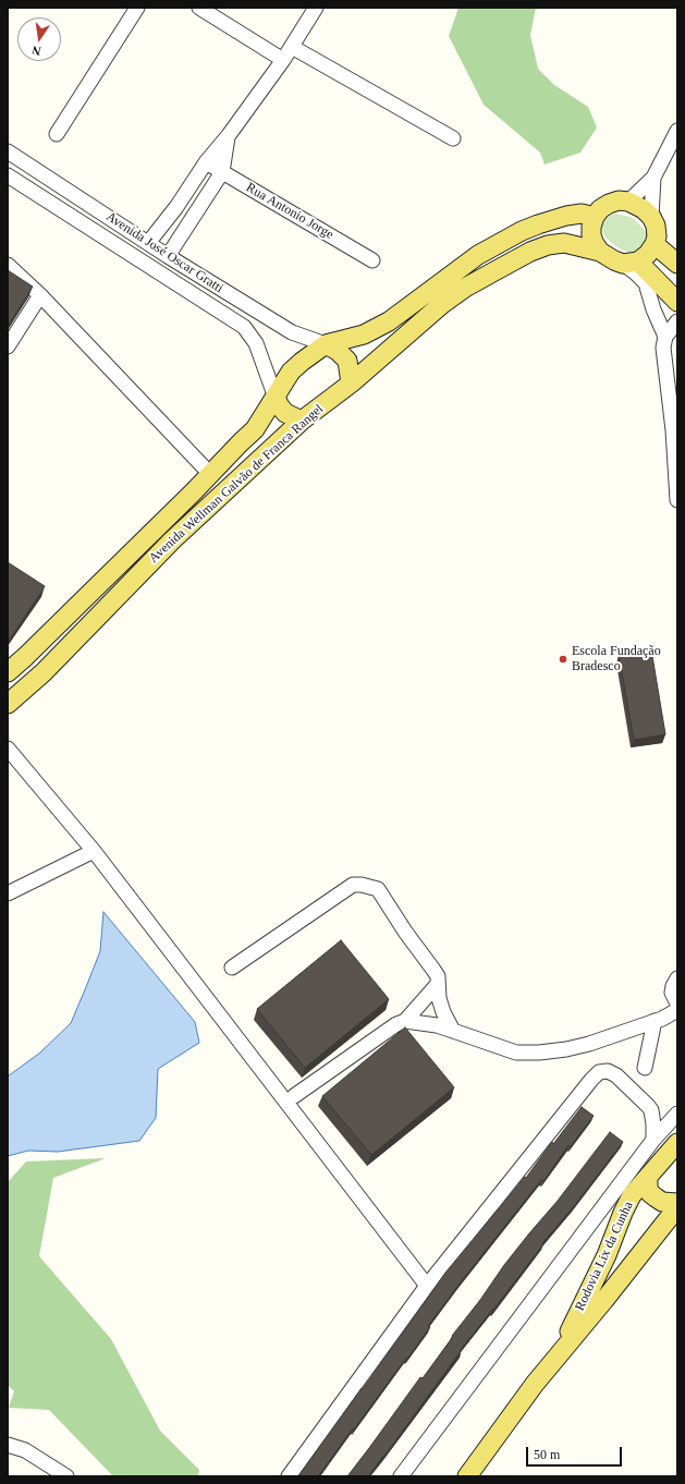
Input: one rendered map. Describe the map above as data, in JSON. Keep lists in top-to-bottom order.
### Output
{
  "streets": {
    "main road": ["Avenida Wellman Galvão de Franca Rangel", "Rodovia Lix da Cunha"],
    "street": ["Rua Antonio Jorge", "Avenida José Oscar Gratti"]
  },
  "crossings": [
    ["Avenida José Oscar Gratti", "Avenida Wellman Galvão de Franca Rangel"]
  ],
  "places": ["Escola Fundação Bradesco"],
  "scale_bar": "50 m",
  "north": "bottom"
}
